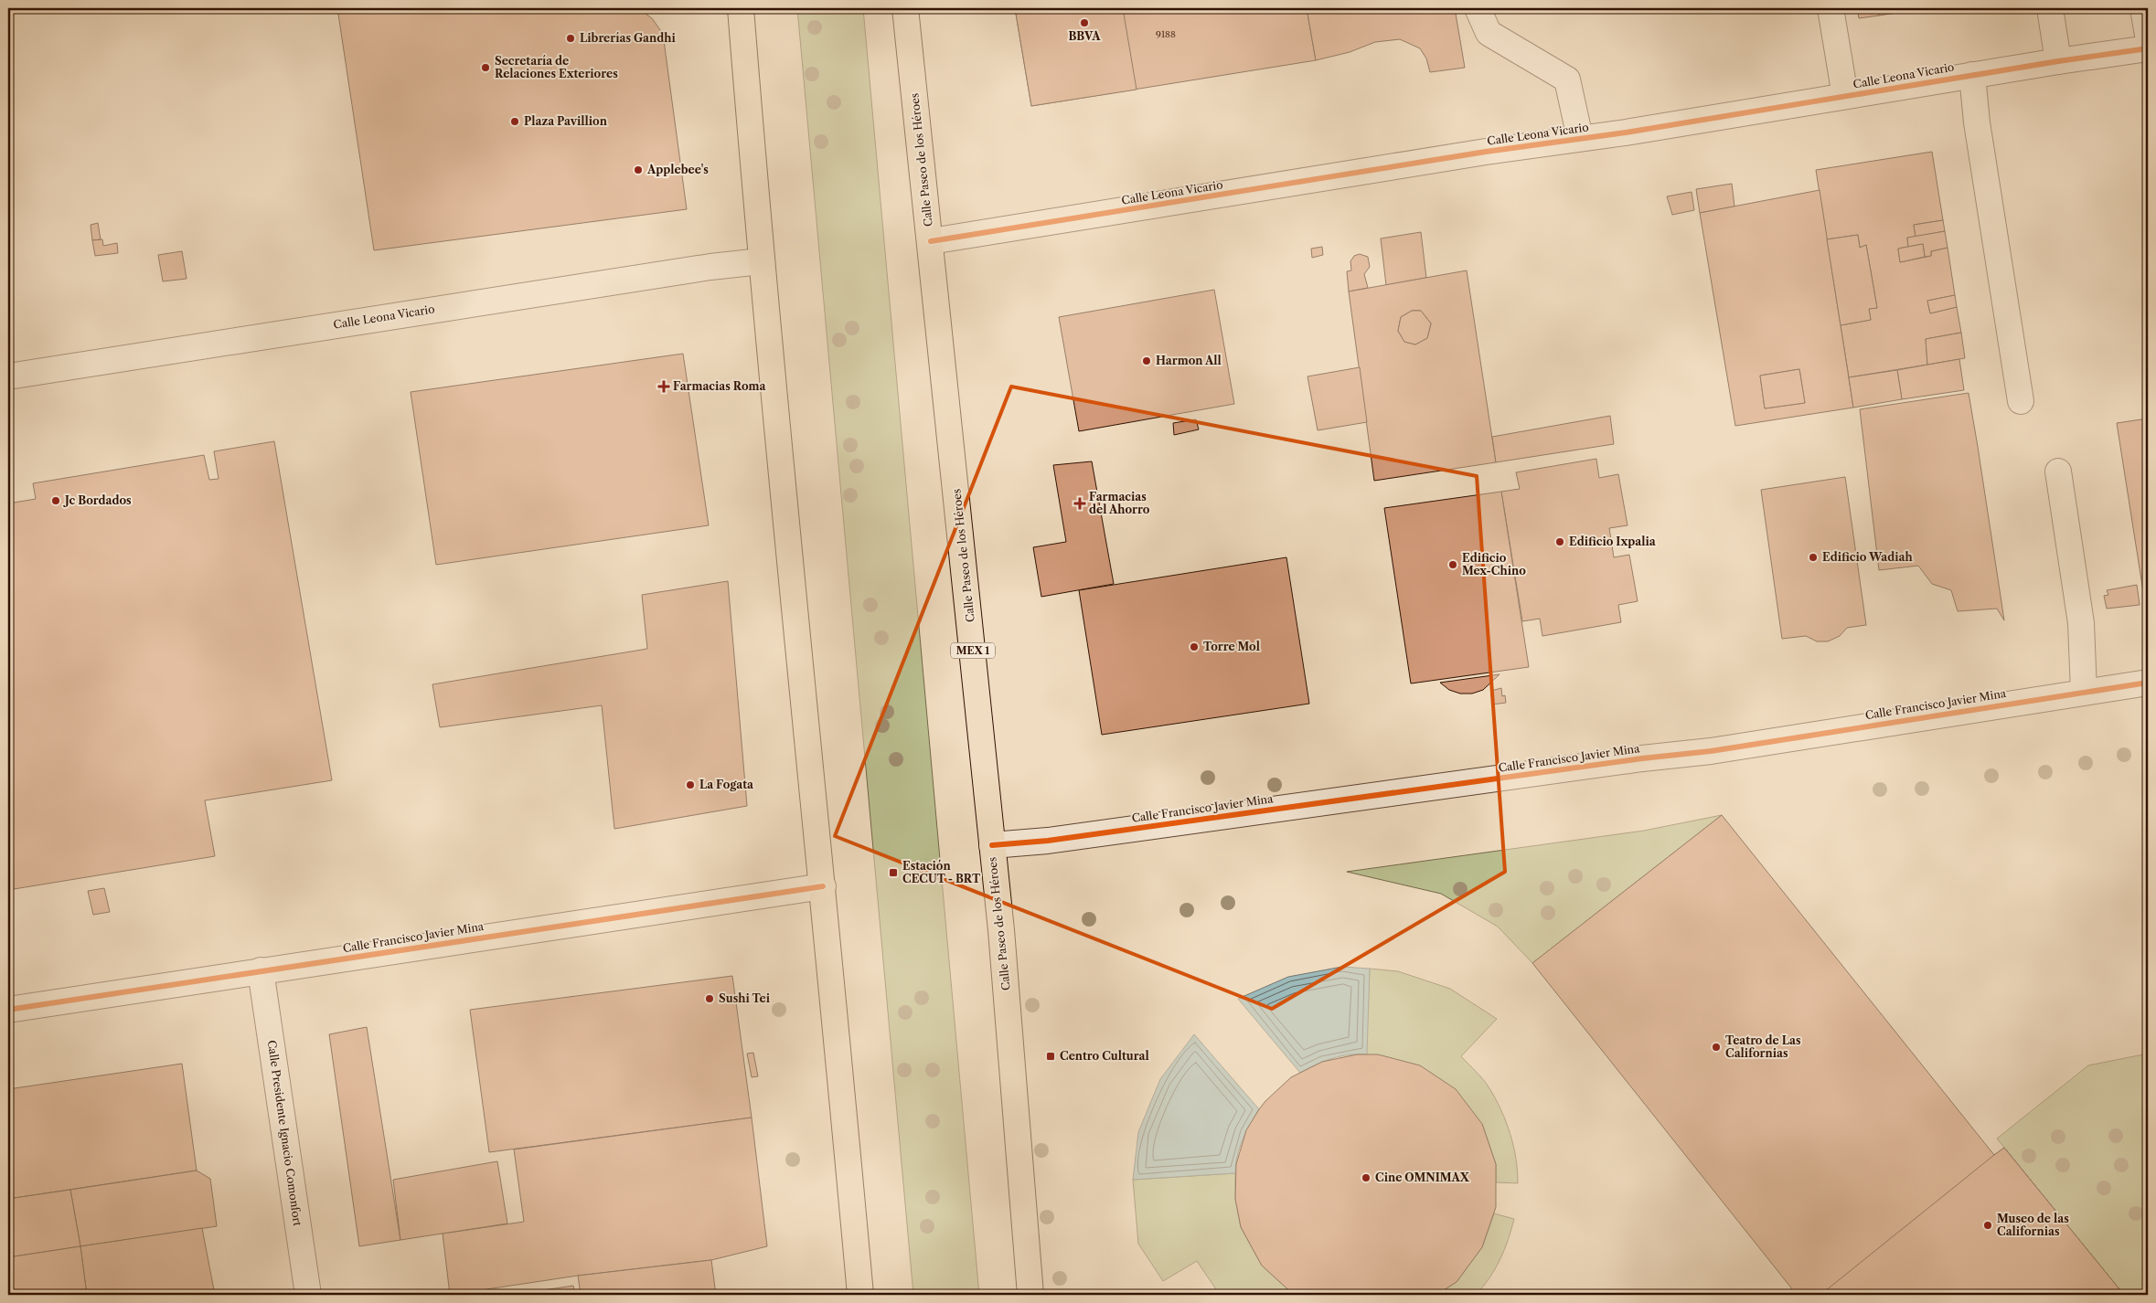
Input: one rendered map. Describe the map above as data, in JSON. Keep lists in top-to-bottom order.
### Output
{
  "streets": {
    "main road": ["Calle Paseo de los Héroes", "MEX 1"],
    "street": ["Calle Leona Vicario", "Calle Francisco Javier Mina", "Calle Presidente Ignacio Comonfort"]
  },
  "crossings": [
    ["Calle Leona Vicario", "Calle Paseo de los Héroes"],
    ["Calle Paseo de los Héroes", "Calle Francisco Javier Mina"],
    ["Calle Francisco Javier Mina", "Calle Presidente Ignacio Comonfort"]
  ],
  "places": {
    "other": [
      "BBVA",
      "Librerías Gandhi",
      "Secretaría de Relaciones Exteriores",
      "Plaza Pavillion",
      "Applebee's",
      "Harmon All",
      "Jc Bordados",
      "Edificio Ixpalia",
      "Edificio Wadiah",
      "Edificio Mex-Chino",
      "Torre Mol",
      "La Fogata",
      "Sushi Tei",
      "Teatro de Las Californias",
      "Cine OMNIMAX",
      "Museo de las Californias"
    ],
    "health": ["Farmacias Roma", "Farmacias del Ahorro"],
    "transit": ["Estación CECUT - BRT", "Centro Cultural"]
  },
  "house_numbers": ["9188"]
}
